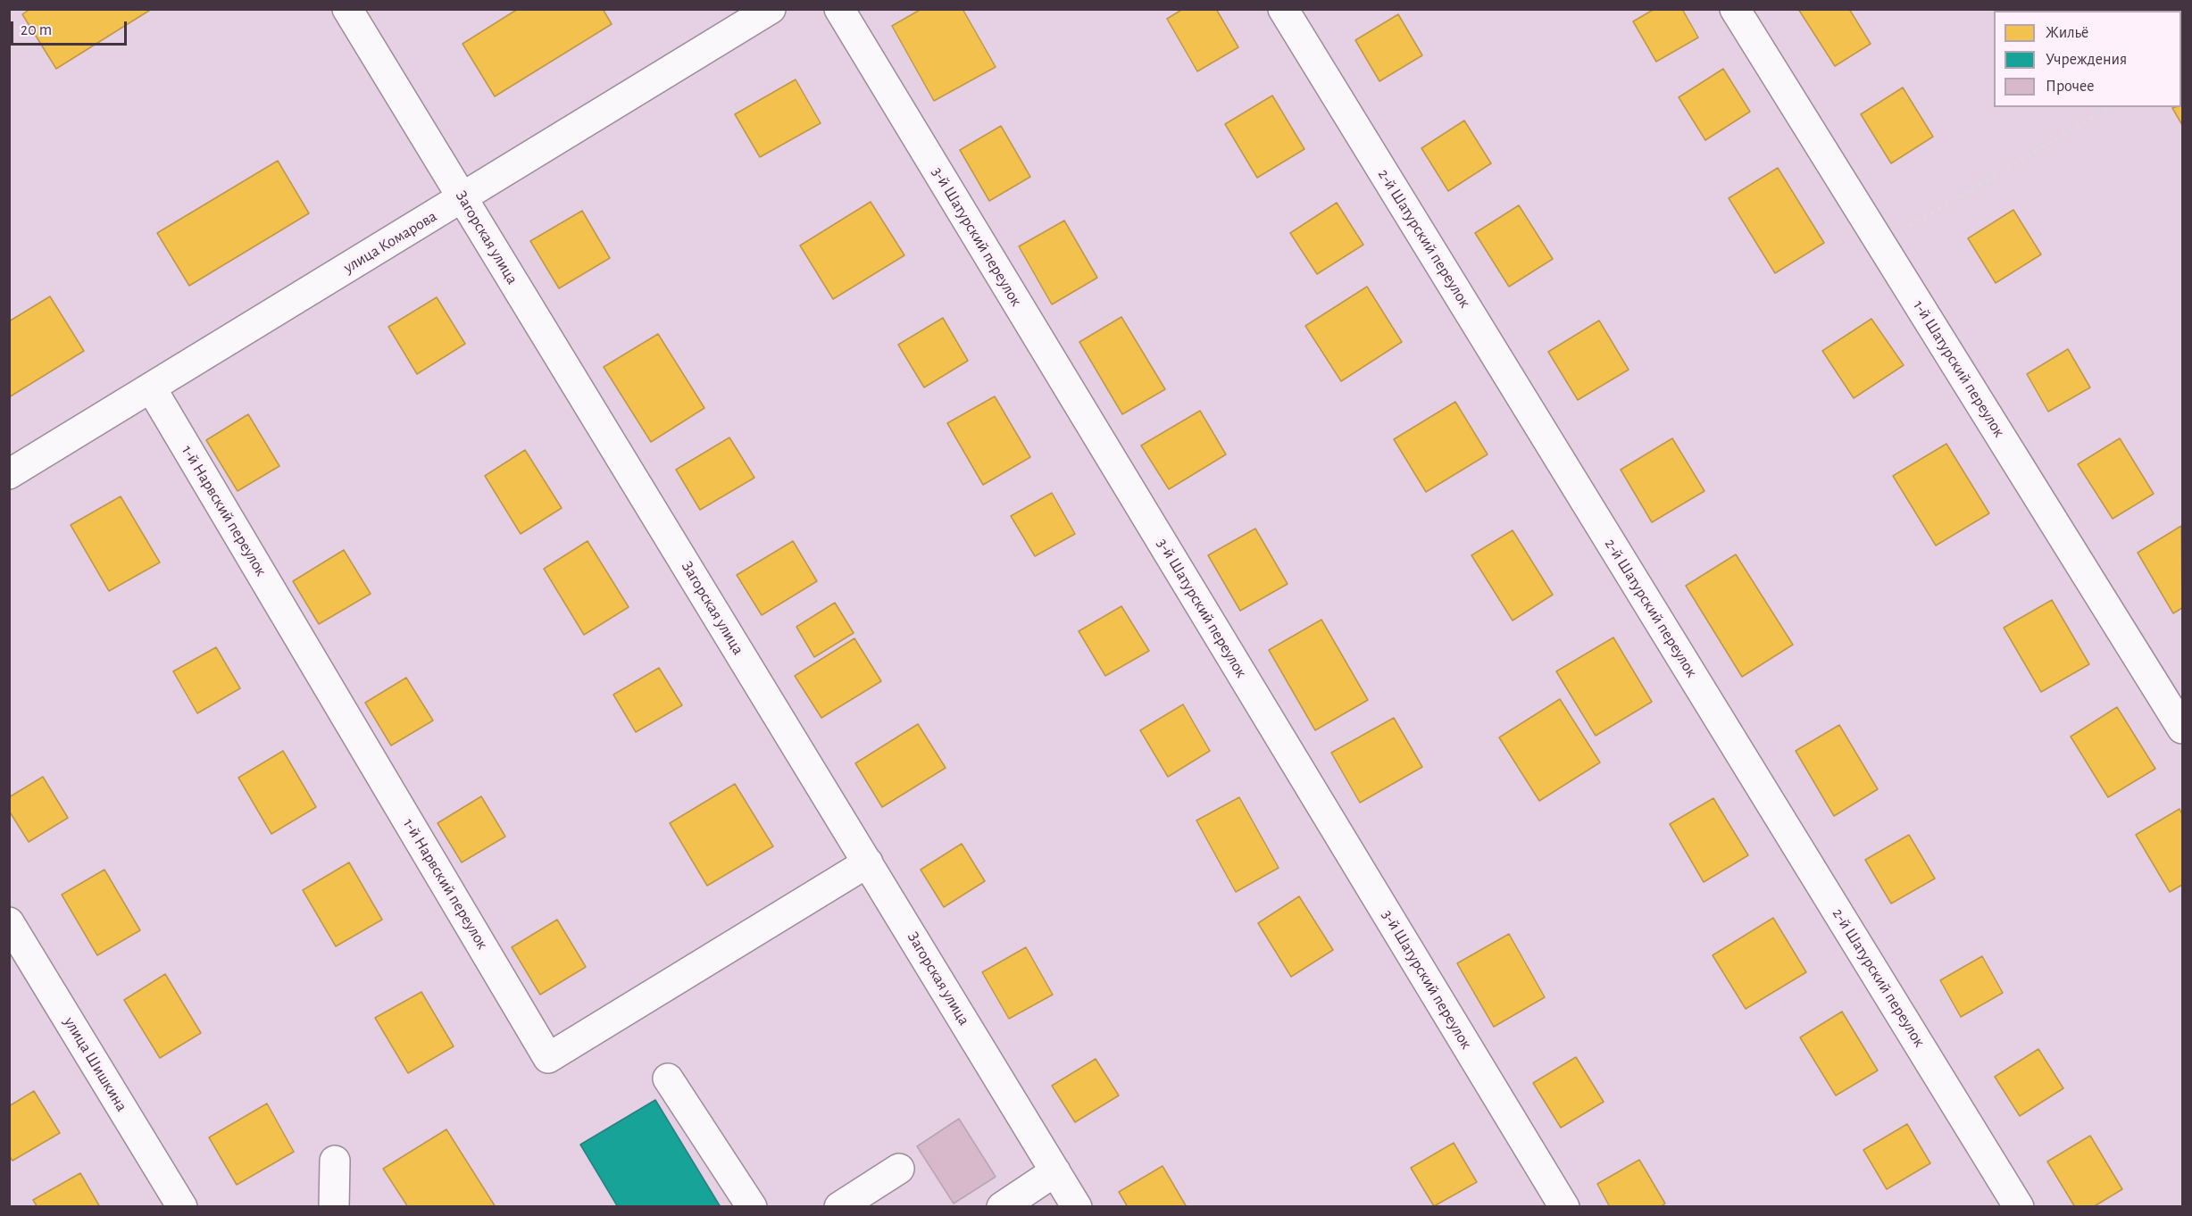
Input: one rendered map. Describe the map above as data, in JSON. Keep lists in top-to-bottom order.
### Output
{
  "streets": {
    "street": [
      "3-й Шатурский переулок",
      "Загорская улица",
      "2-й Шатурский переулок",
      "улица Комарова",
      "1-й Шатурский переулок",
      "1-й Нарвский переулок",
      "улица Шишкина"
    ]
  },
  "crossings": [
    ["Загорская улица", "улица Комарова"],
    ["Загорская улица", "1-й Нарвский переулок"],
    ["улица Комарова", "1-й Нарвский переулок"]
  ],
  "legend": ["Жильё", "Учреждения", "Прочее"],
  "scale_bar": "20 m"
}
